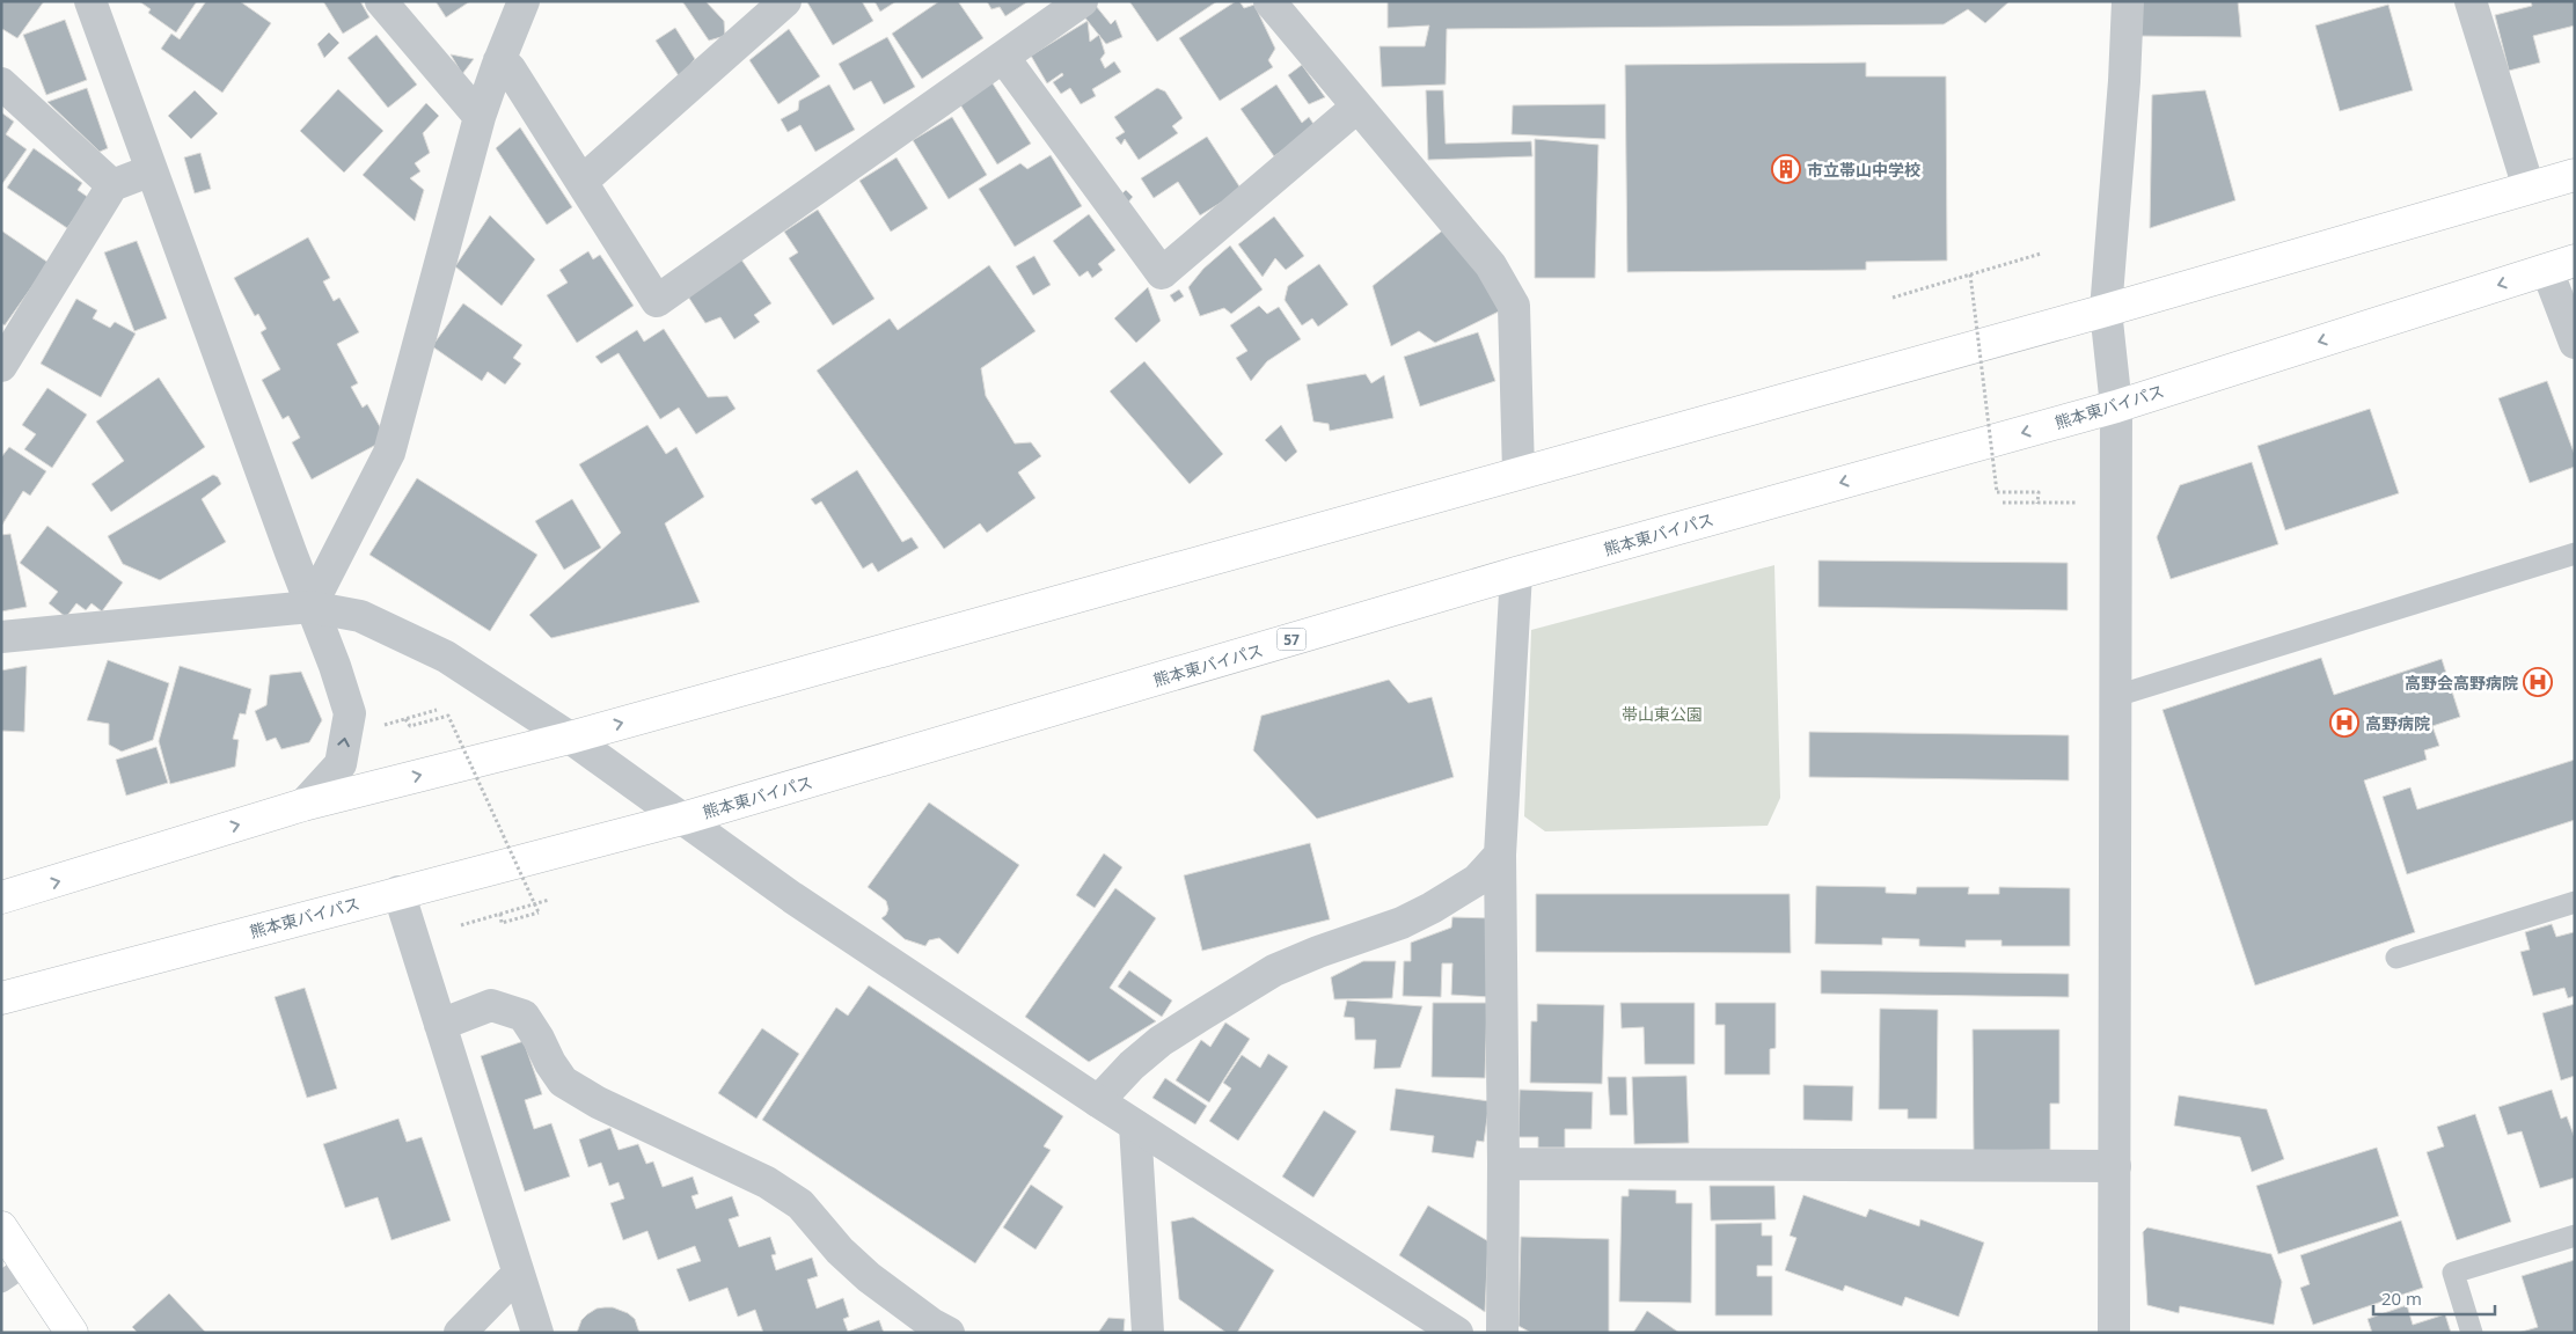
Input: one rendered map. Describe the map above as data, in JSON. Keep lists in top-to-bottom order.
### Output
{
  "streets": {
    "main road": ["熊本東バイパス", "57"]
  },
  "parks": ["帯山東公園"],
  "places": {
    "building": ["市立帯山中学校"],
    "hospital": ["高野会高野病院", "高野病院"]
  },
  "scale_bar": "20 m"
}
